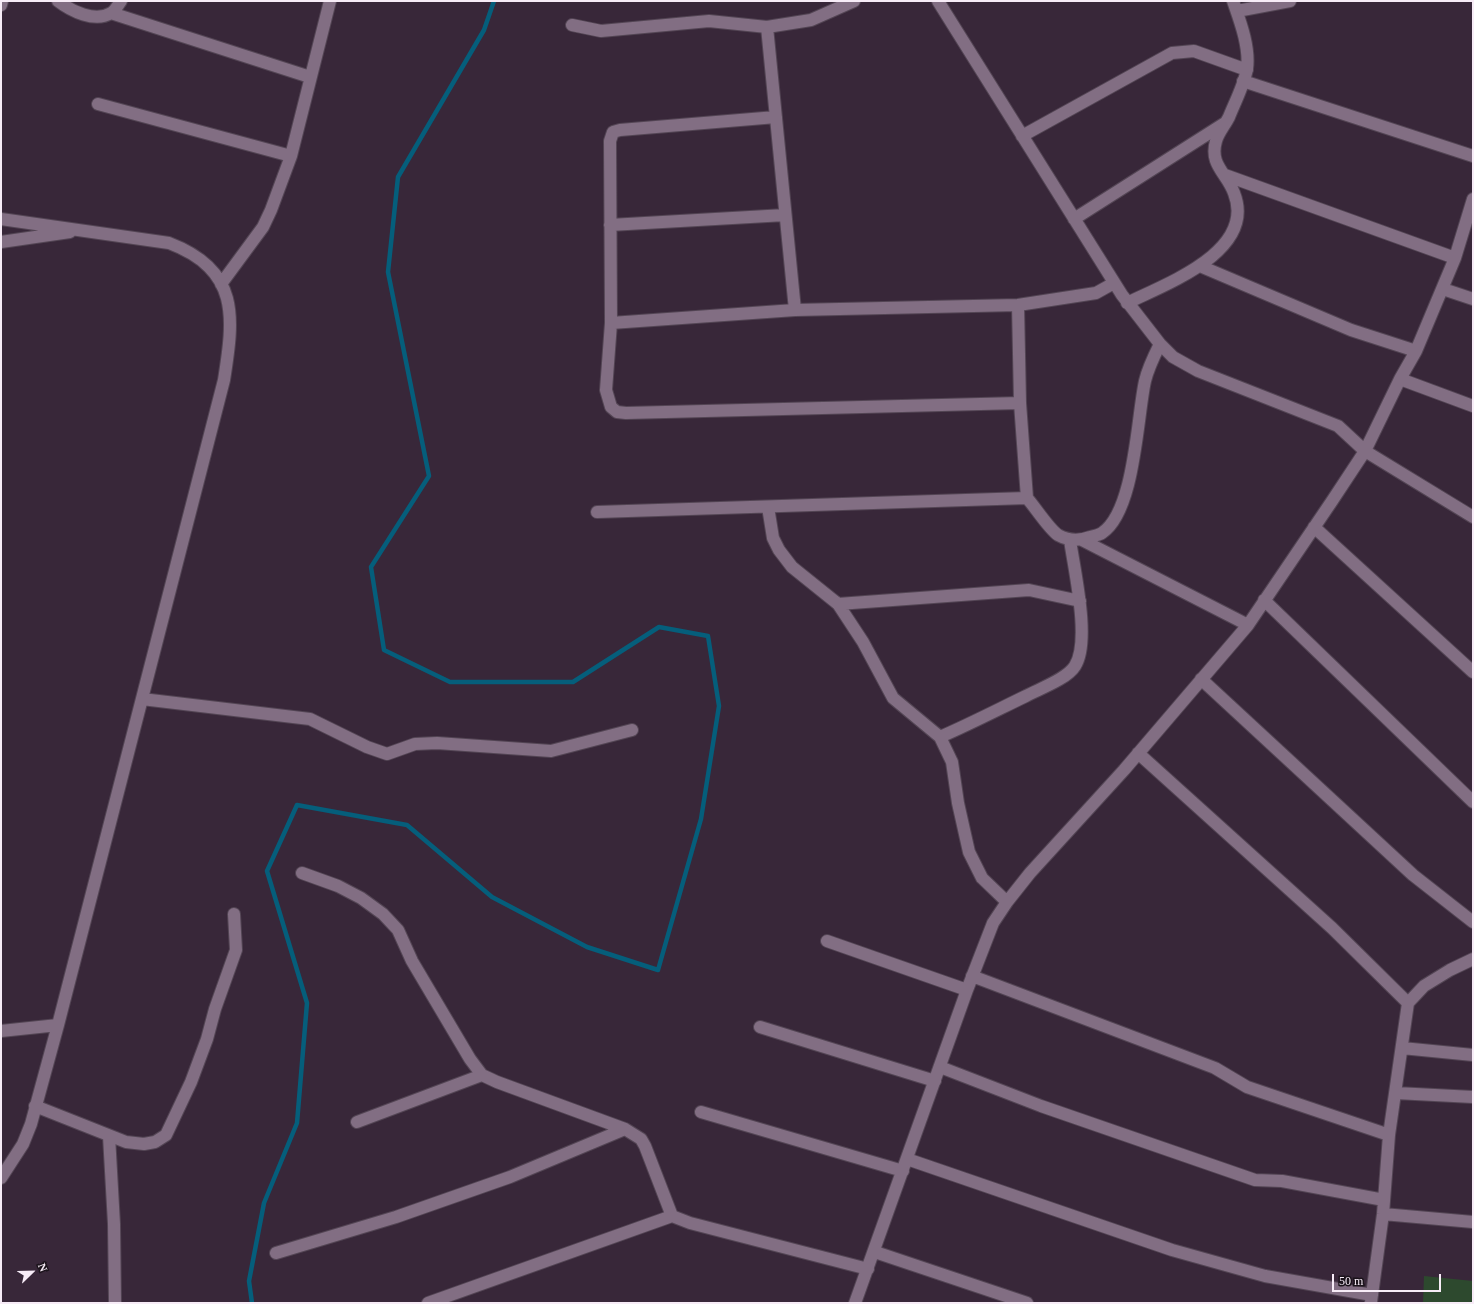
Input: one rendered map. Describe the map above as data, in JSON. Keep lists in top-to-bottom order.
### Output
{
  "scale_bar": "50 m",
  "north": "top right"
}
